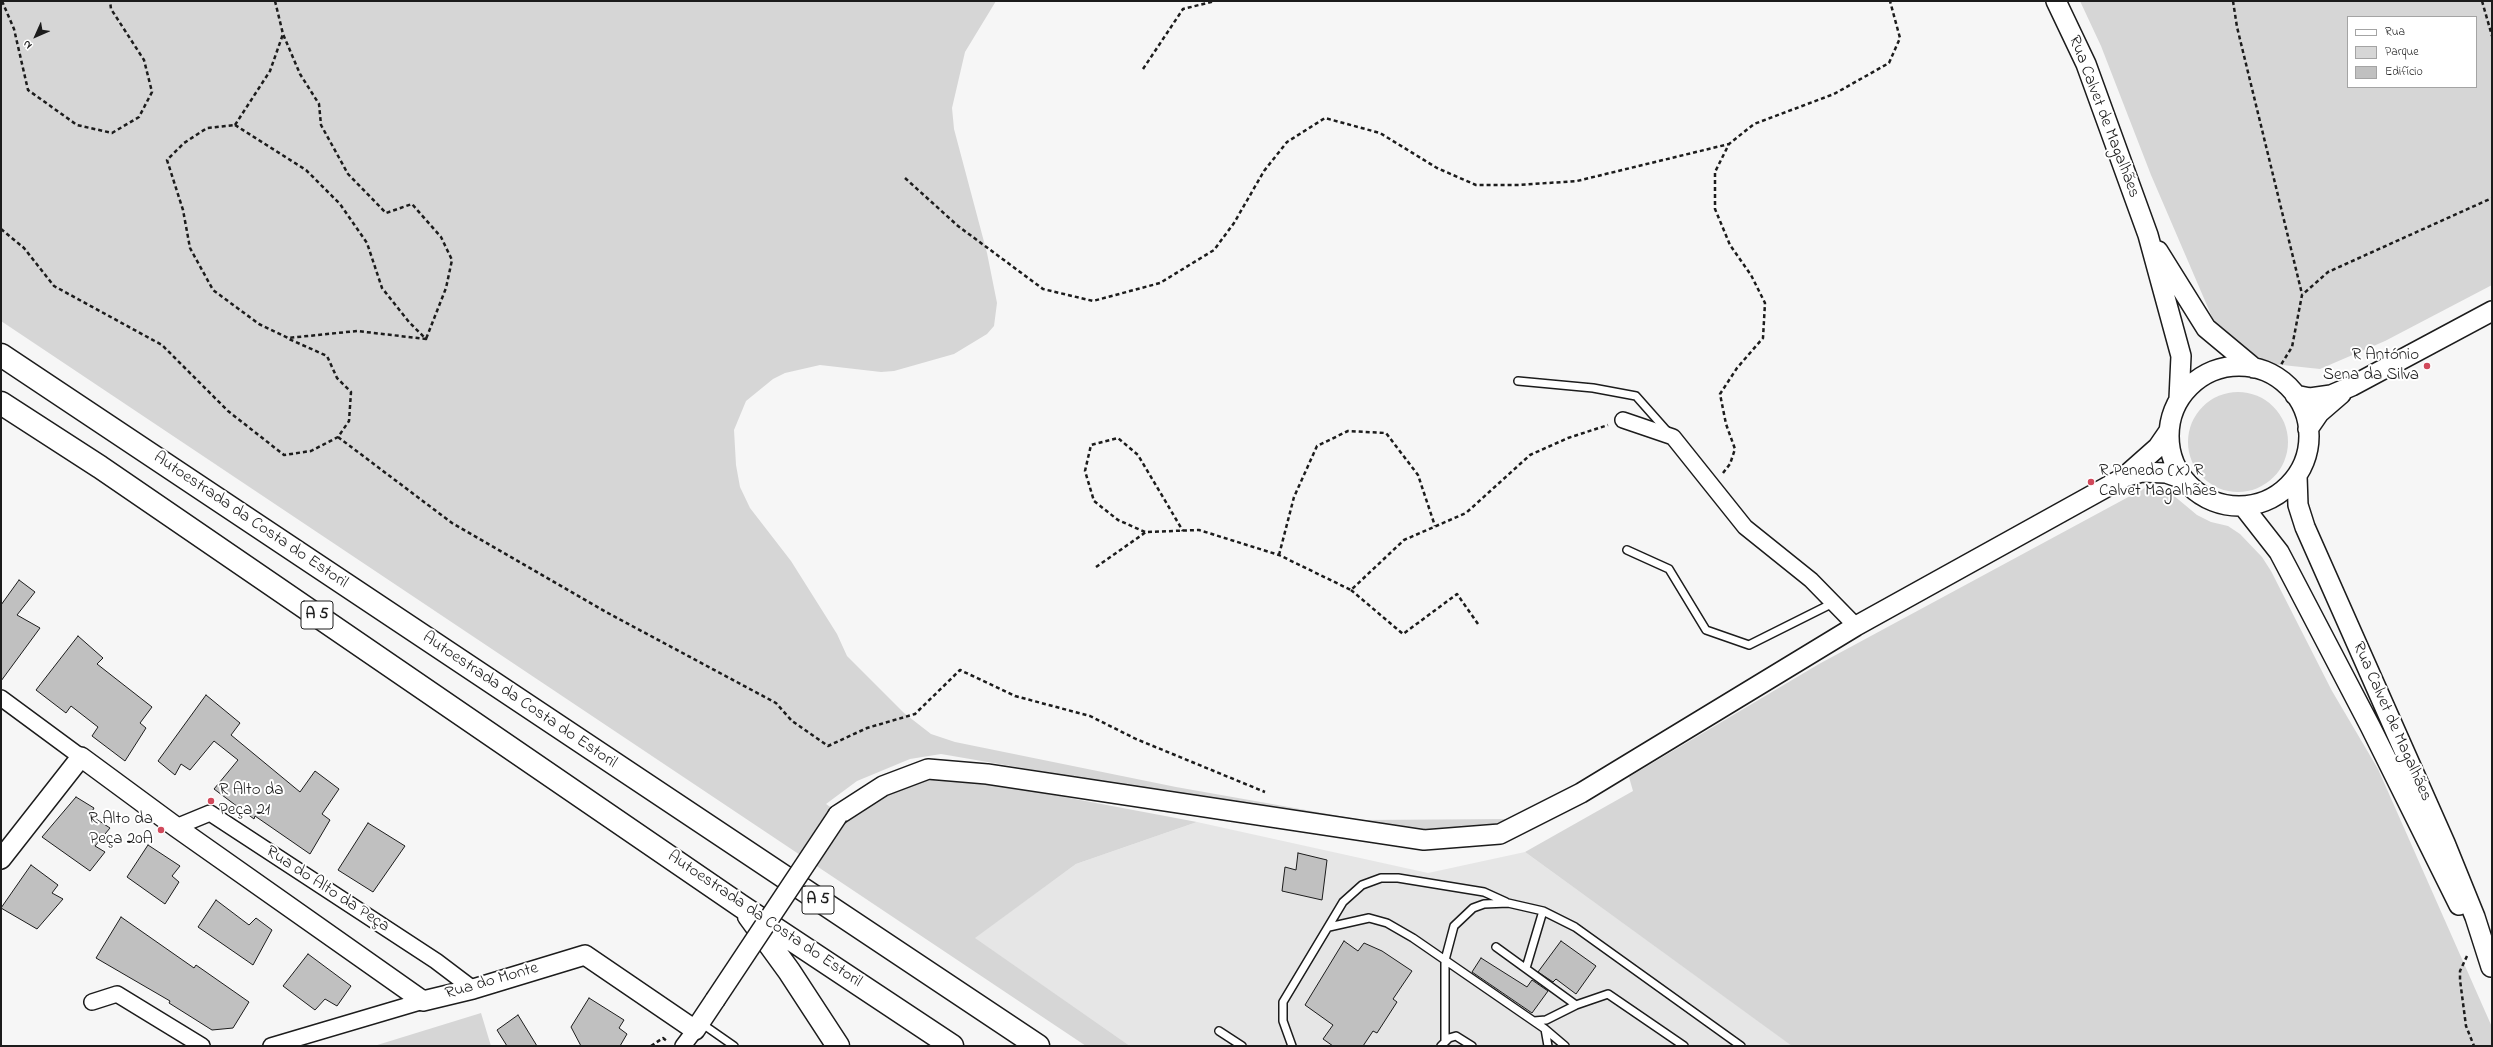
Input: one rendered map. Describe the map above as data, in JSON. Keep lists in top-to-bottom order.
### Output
{
  "streets": {
    "highway": ["Autoestrada da Costa do Estoril", "A 5"],
    "street": ["Rua Calvet de Magalhães", "Rua do Alto da Peça", "Rua do Monte"]
  },
  "crossings": [
    ["Rua do Alto da Peça", "Rua do Monte"]
  ],
  "places": [
    "R António Sena da Silva",
    "R Penedo (X) R Calvet Magalhães",
    "R Alto da Peça 21",
    "R Alto da Peça 20A"
  ],
  "legend": ["Rua", "Parque", "Edifício"],
  "north": "bottom left"
}
